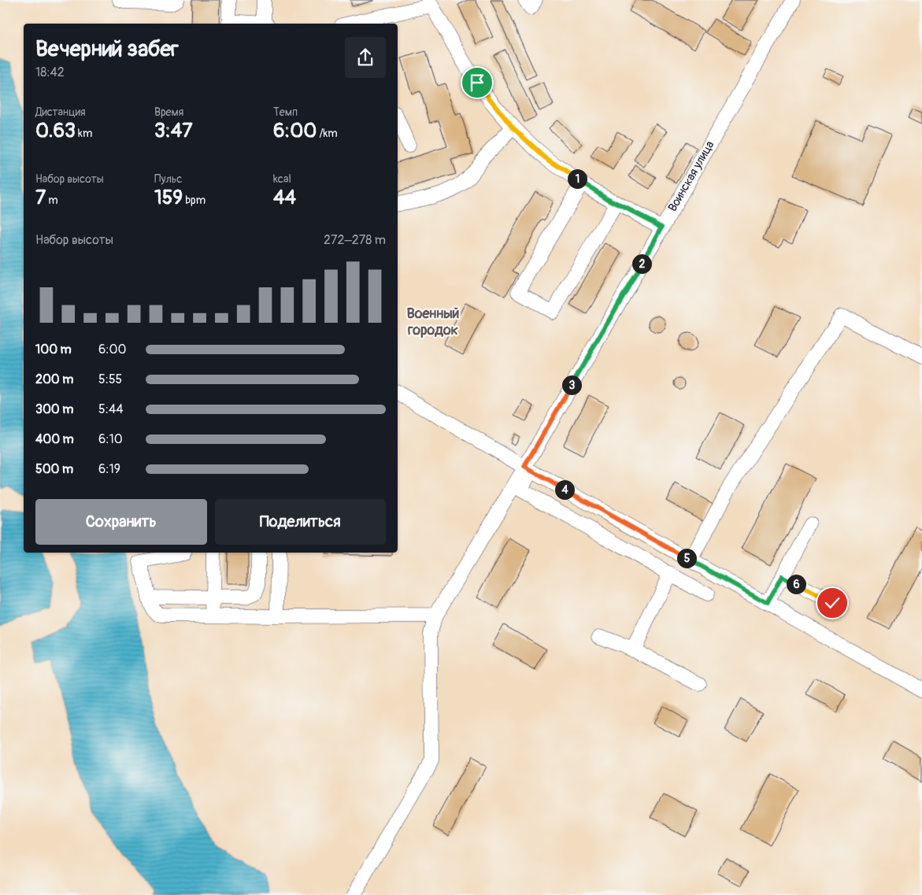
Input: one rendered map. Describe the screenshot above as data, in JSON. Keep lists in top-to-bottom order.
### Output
{
  "streets": {
    "street": ["Воинская улица"]
  },
  "districts": ["Военный городок"],
  "page": {
    "heading": ["Вечерний забег", "18:42"],
    "stats": [
      ["Дистанция", "0.63 km"],
      ["Время", "3:47"],
      ["Темп", "6:00 /km"],
      ["Набор высоты", "7 m"],
      ["Пульс", "159 bpm"],
      ["kcal", "44"]
    ],
    "pins": [
      "1",
      "2",
      "3",
      "4",
      "5",
      "6"
    ],
    "chart": ["Набор высоты", "272–278 m"],
    "list": [
      {
        "name": "100 m",
        "note": "6:00"
      },
      {
        "name": "200 m",
        "note": "5:55"
      },
      {
        "name": "300 m",
        "note": "5:44"
      },
      {
        "name": "400 m",
        "note": "6:10"
      },
      {
        "name": "500 m",
        "note": "6:19"
      }
    ],
    "buttons": ["Сохранить", "Поделиться"]
  }
}
